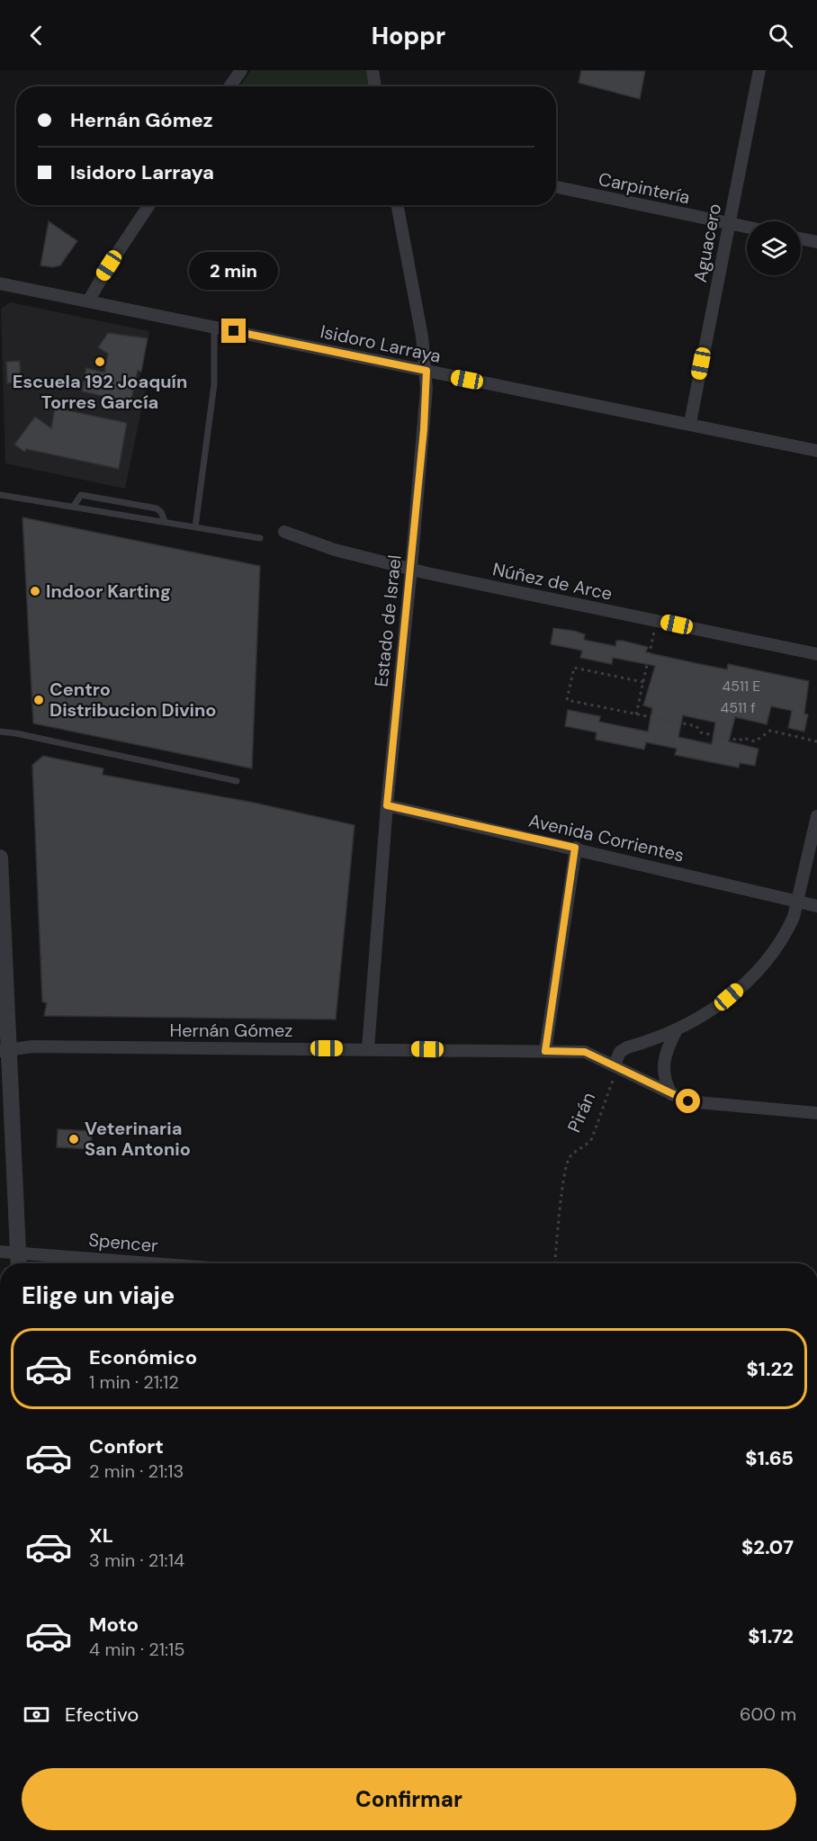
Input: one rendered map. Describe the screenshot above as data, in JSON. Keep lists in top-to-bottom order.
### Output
{
  "streets": {
    "street": [
      "Carpintería",
      "Aguacero",
      "Isidoro Larraya",
      "Núñez de Arce",
      "Estado de Israel",
      "Avenida Corrientes",
      "Hernán Gómez",
      "Spencer"
    ],
    "path": ["Pirán"]
  },
  "crossings": [
    ["Carpintería", "Aguacero"],
    ["Aguacero", "Isidoro Larraya"],
    ["Isidoro Larraya", "Estado de Israel"],
    ["Núñez de Arce", "Estado de Israel"],
    ["Estado de Israel", "Avenida Corrientes"],
    ["Estado de Israel", "Hernán Gómez"],
    ["Hernán Gómez", "Pirán"]
  ],
  "places": [
    "Escuela 192 Joaquín Torres García",
    "Indoor Karting",
    "Centro Distribucion Divino",
    "Veterinaria San Antonio"
  ],
  "house_numbers": ["4511 E", "4511 f"],
  "page": {
    "header": "Hoppr",
    "banner": ["Hernán Gómez", "Isidoro Larraya"],
    "bubble": "2 min",
    "heading": "Elige un viaje",
    "list": [
      {
        "name": "Económico",
        "note": "1 min · 21:12",
        "value": "$1.22"
      },
      {
        "name": "Confort",
        "note": "2 min · 21:13",
        "value": "$1.65"
      },
      {
        "name": "XL",
        "note": "3 min · 21:14",
        "value": "$2.07"
      },
      {
        "name": "Moto",
        "note": "4 min · 21:15",
        "value": "$1.72"
      }
    ],
    "pay": ["Efectivo", "600 m"],
    "buttons": "Confirmar"
  }
}
